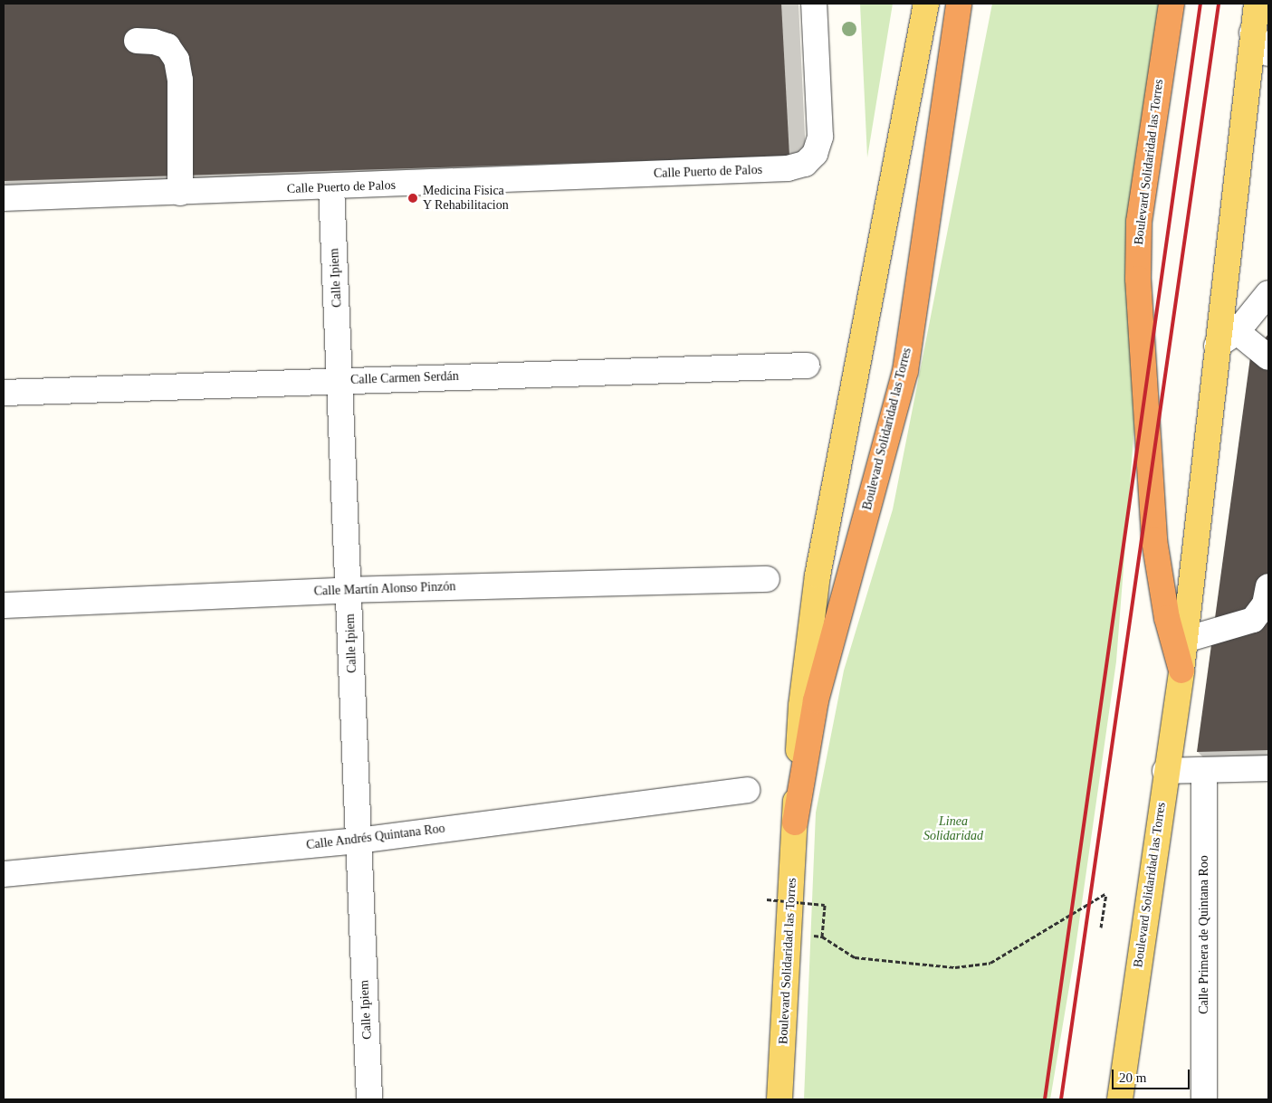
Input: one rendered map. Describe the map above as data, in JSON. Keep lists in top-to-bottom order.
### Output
{
  "streets": {
    "highway": ["Boulevard Solidaridad las Torres"],
    "street": [
      "Calle Puerto de Palos",
      "Calle Ipiem",
      "Calle Carmen Serdán",
      "Calle Martín Alonso Pinzón",
      "Calle Andrés Quintana Roo",
      "Calle Primera de Quintana Roo"
    ]
  },
  "crossings": [
    ["Calle Puerto de Palos", "Calle Ipiem"],
    ["Calle Ipiem", "Calle Carmen Serdán"],
    ["Calle Ipiem", "Calle Martín Alonso Pinzón"],
    ["Calle Ipiem", "Calle Andrés Quintana Roo"]
  ],
  "parks": ["Linea Solidaridad"],
  "places": ["Medicina Fisica Y Rehabilitacion"],
  "scale_bar": "20 m"
}
